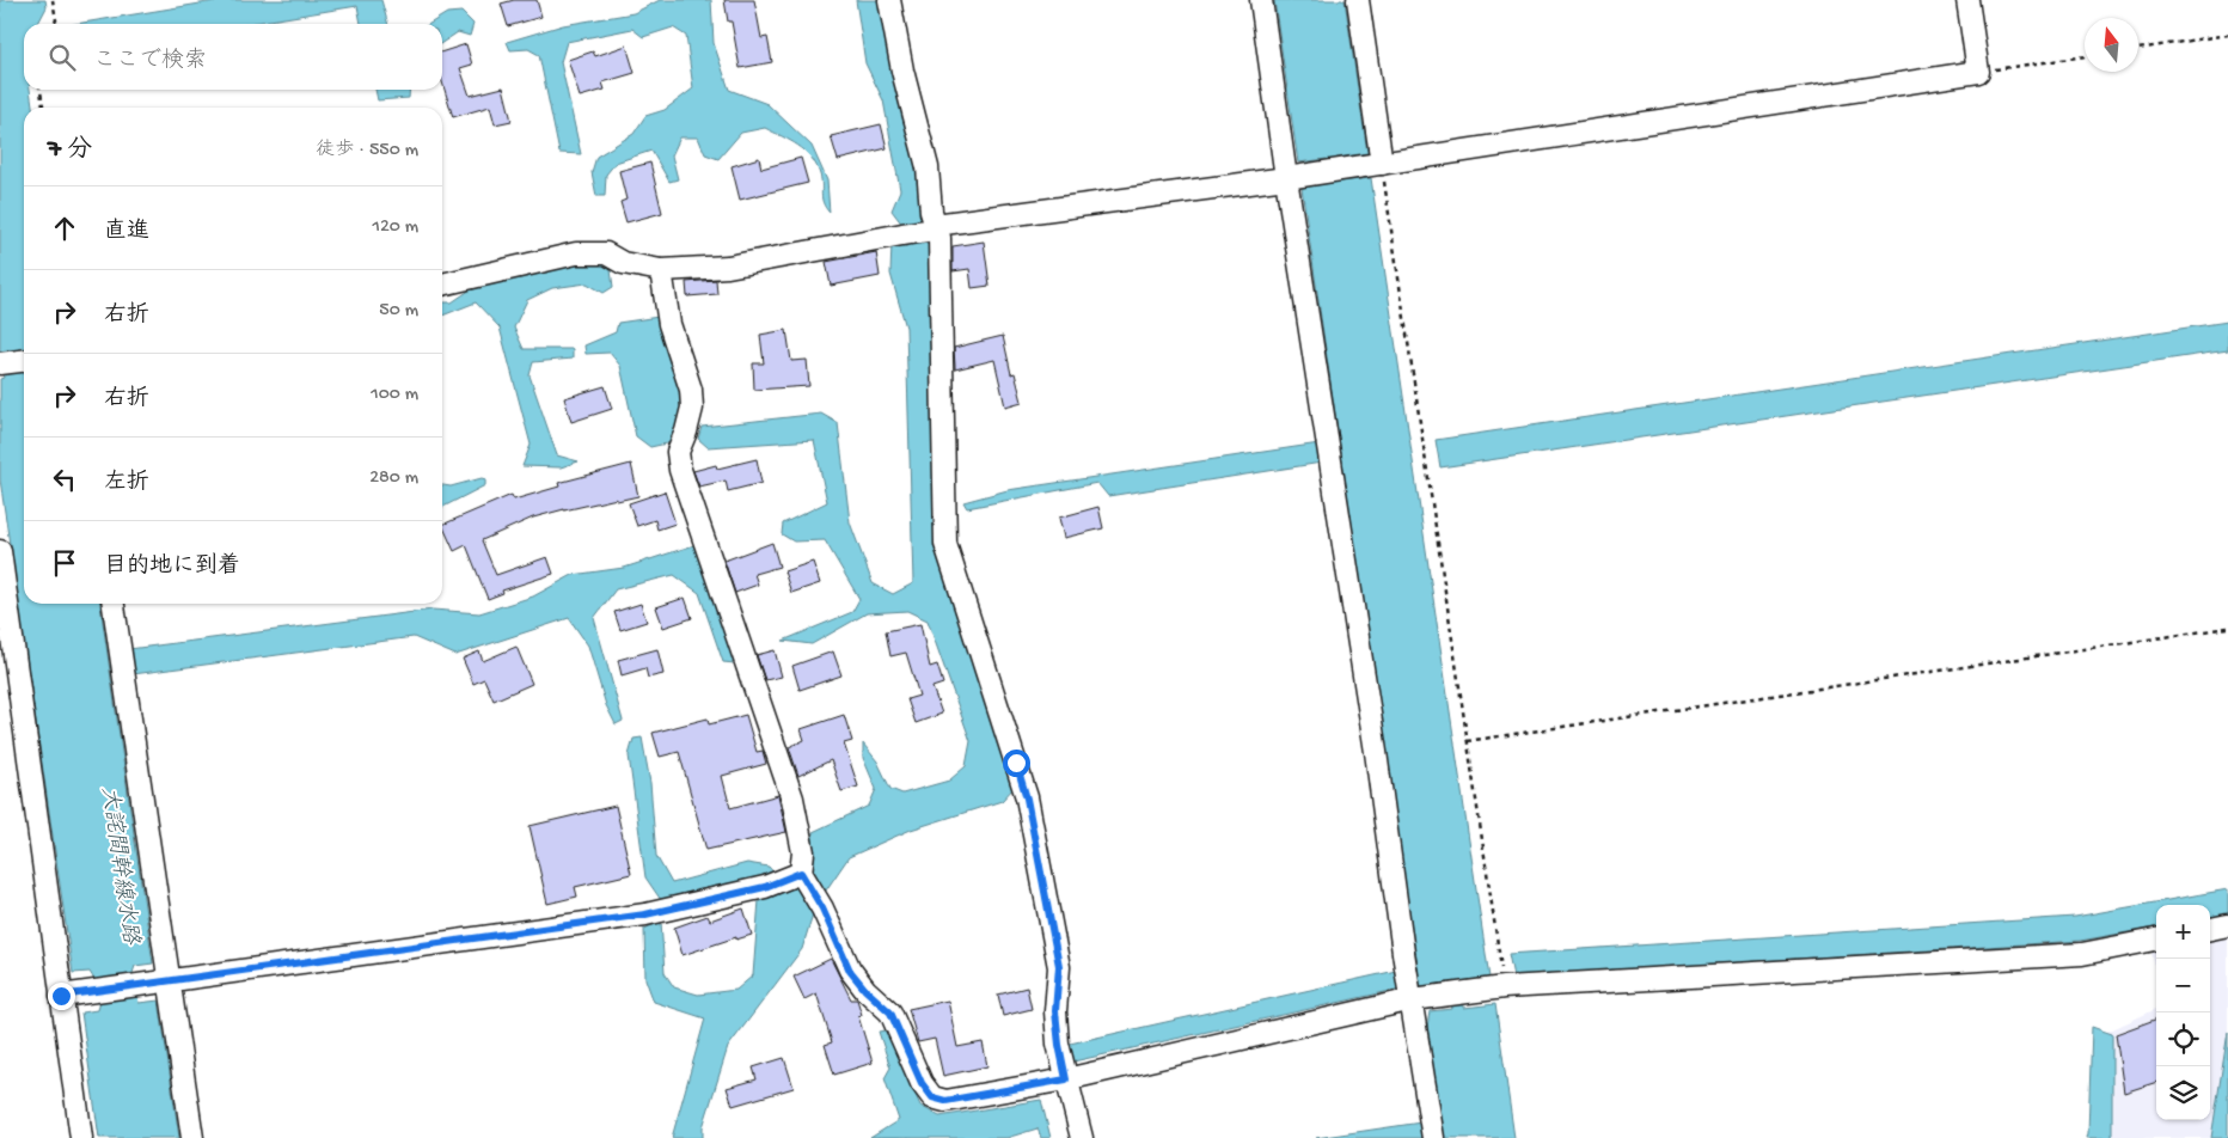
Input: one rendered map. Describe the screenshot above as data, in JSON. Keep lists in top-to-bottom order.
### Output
{
  "water": ["大詫間幹線水路"],
  "north": "top",
  "page": {
    "search": "ここで検索",
    "heading": ["7 分", "徒歩 · 550 m"],
    "list": [
      ["直進", "120 m"],
      ["右折", "50 m"],
      ["右折", "100 m"],
      ["左折", "280 m"],
      "目的地に到着"
    ],
    "map_buttons": ["+", "−"]
  }
}
